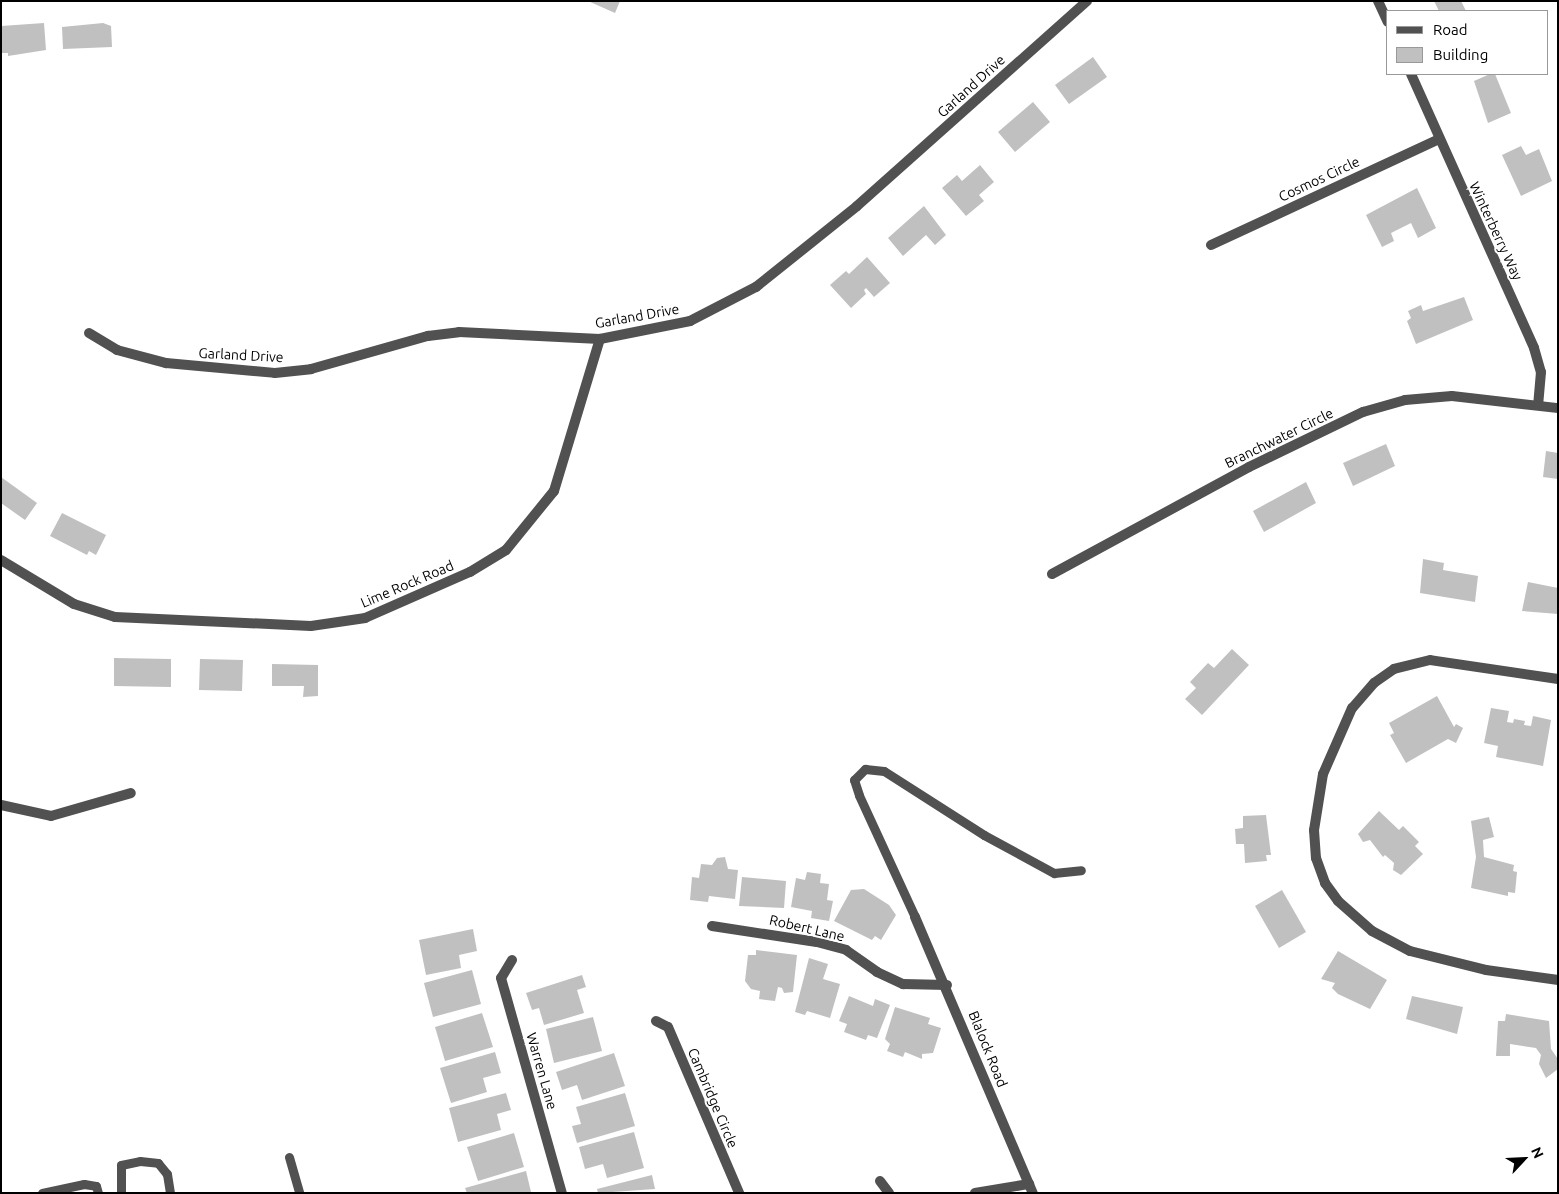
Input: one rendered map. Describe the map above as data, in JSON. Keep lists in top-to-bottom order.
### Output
{
  "streets": {
    "street": [
      "Garland Drive",
      "Cosmos Circle",
      "Winterberry Way",
      "Branchwater Circle",
      "Lime Rock Road",
      "Robert Lane",
      "Blalock Road",
      "Warren Lane",
      "Cambridge Circle"
    ]
  },
  "crossings": [
    ["Garland Drive", "Lime Rock Road"],
    ["Cosmos Circle", "Winterberry Way"],
    ["Winterberry Way", "Branchwater Circle"],
    ["Robert Lane", "Blalock Road"]
  ],
  "legend": ["Road", "Building"],
  "north": "top right"
}
